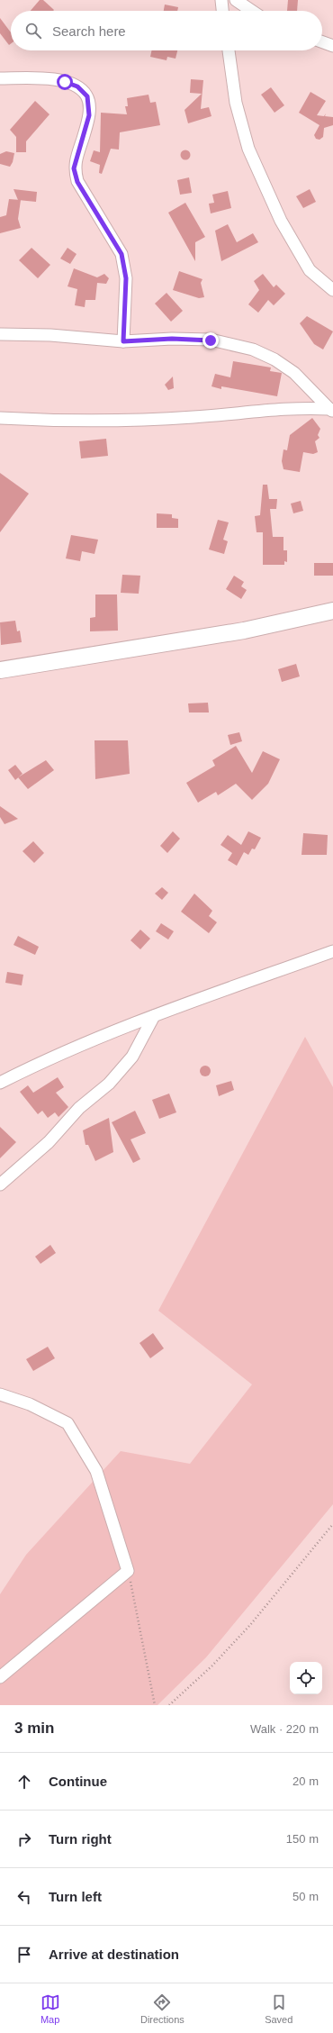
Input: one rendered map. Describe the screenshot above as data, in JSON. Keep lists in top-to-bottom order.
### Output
{
  "page": {
    "search": "Search here",
    "heading": ["3 min", "Walk · 220 m"],
    "list": [
      ["Continue", "20 m"],
      ["Turn right", "150 m"],
      ["Turn left", "50 m"],
      "Arrive at destination"
    ],
    "nav": ["Map", "Directions", "Saved"]
  }
}
